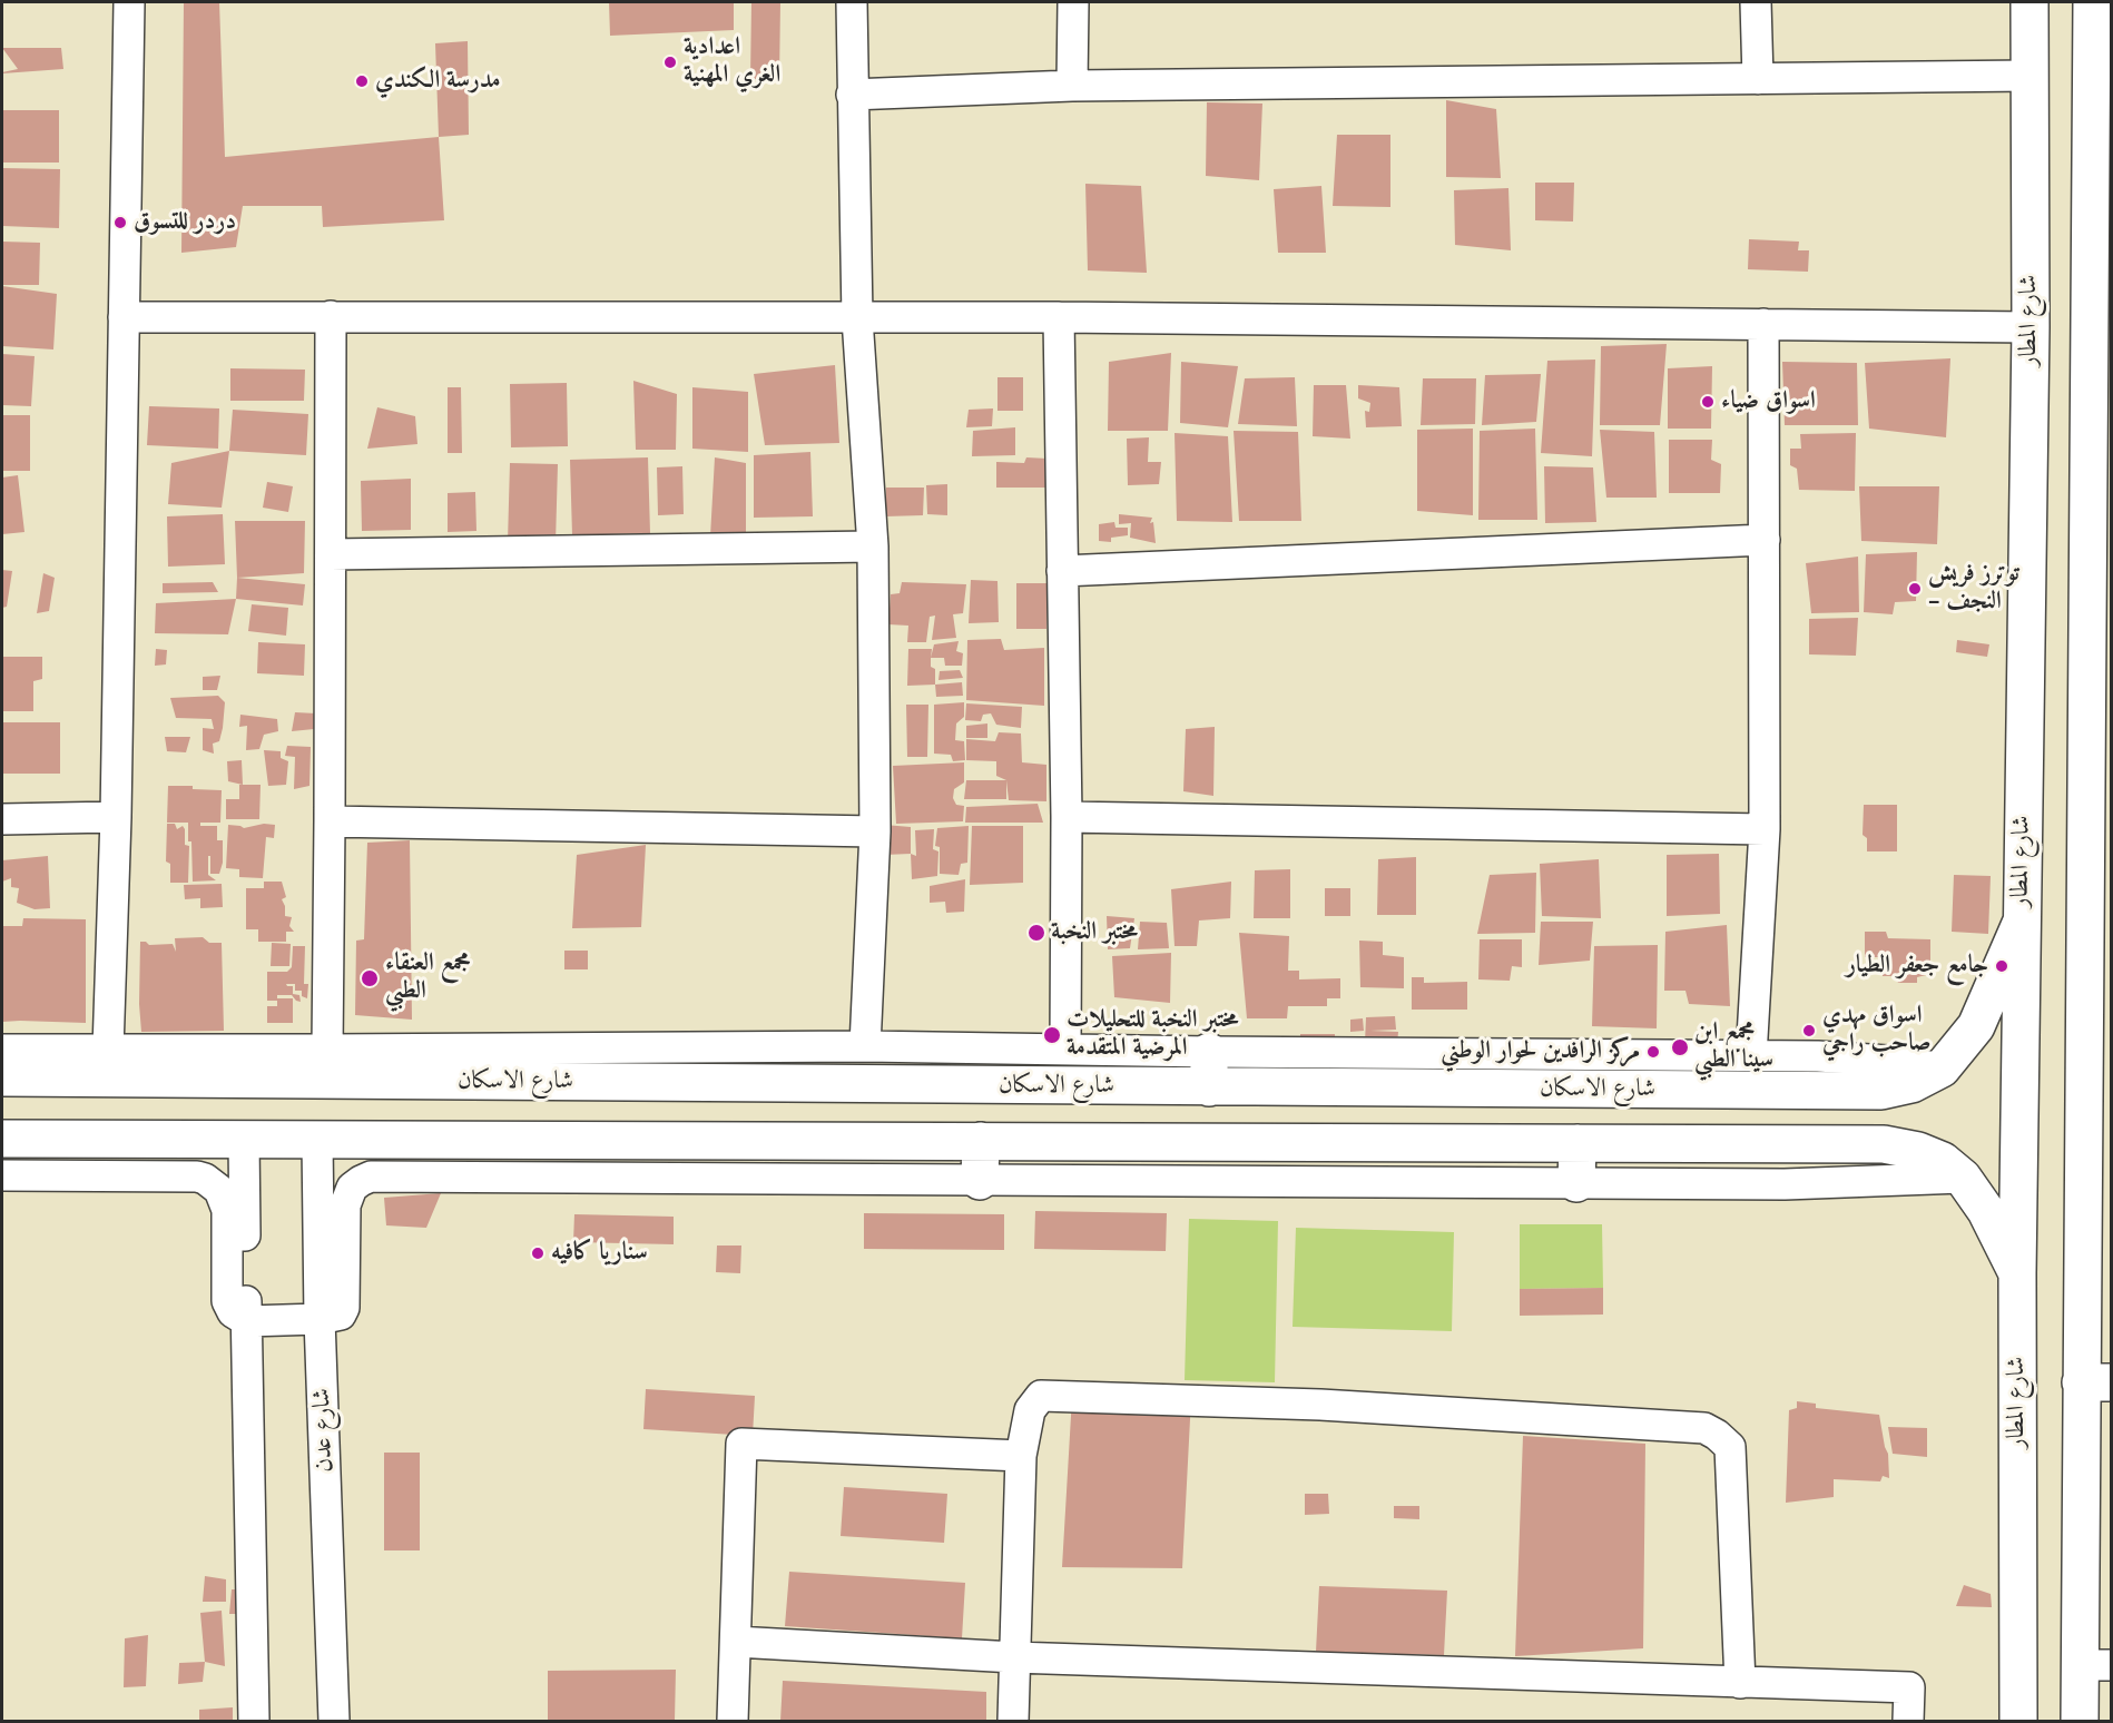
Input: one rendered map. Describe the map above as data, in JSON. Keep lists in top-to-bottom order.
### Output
{
  "streets": {
    "main road": ["شارع المطار", "شارع الاسكان"],
    "street": ["شارع عدن"]
  },
  "crossings": [
    ["شارع المطار", "شارع الاسكان"]
  ],
  "places": [
    "اعدادية الغري المهنية",
    "مدرسة الكندي",
    "دردر للتسوق",
    "اسواق ضياء",
    "توترز فريش - النجف",
    "مختبر النخبة",
    "جامع جعفر الطيار",
    "مجمع العنقاء الطبي",
    "اسواق مهدي صاحب راجي",
    "مختبر النخبة للتحليلات المرضية المتقدمة",
    "مجمع ابن سينا الطبي",
    "مركز الرافدين لحوار الوطني",
    "سناريا كافيه"
  ]
}
